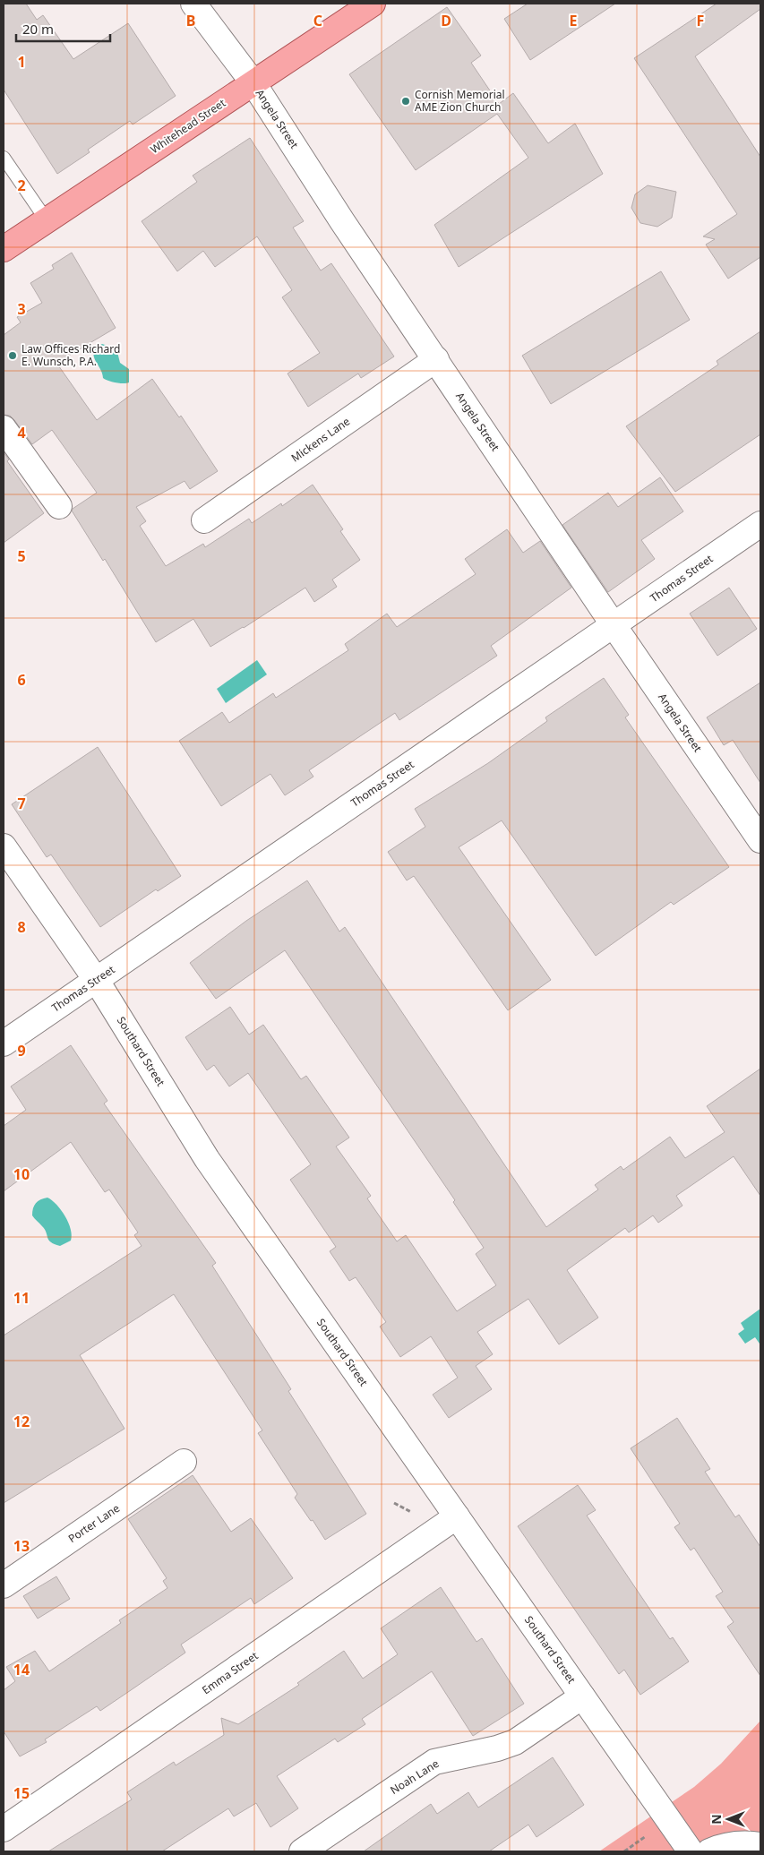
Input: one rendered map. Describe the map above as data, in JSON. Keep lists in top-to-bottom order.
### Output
{
  "streets": {
    "main road": ["Whitehead Street"],
    "street": [
      "Angela Street",
      "Mickens Lane",
      "Thomas Street",
      "Southard Street",
      "Porter Lane",
      "Emma Street",
      "Noah Lane"
    ]
  },
  "crossings": [
    ["Angela Street", "Whitehead Street"],
    ["Angela Street", "Mickens Lane"],
    ["Angela Street", "Thomas Street"],
    ["Thomas Street", "Southard Street"],
    ["Southard Street", "Emma Street"],
    ["Southard Street", "Noah Lane"]
  ],
  "places": ["Cornish Memorial AME Zion Church", "Law Offices Richard E. Wunsch, P.A."],
  "scale_bar": "20 m",
  "north": "left",
  "grid": {
    "columns": [
      "B",
      "C",
      "D",
      "E",
      "F"
    ],
    "rows": [
      "1",
      "2",
      "3",
      "4",
      "5",
      "6",
      "7",
      "8",
      "9",
      "10",
      "11",
      "12",
      "13",
      "14",
      "15"
    ]
  }
}
